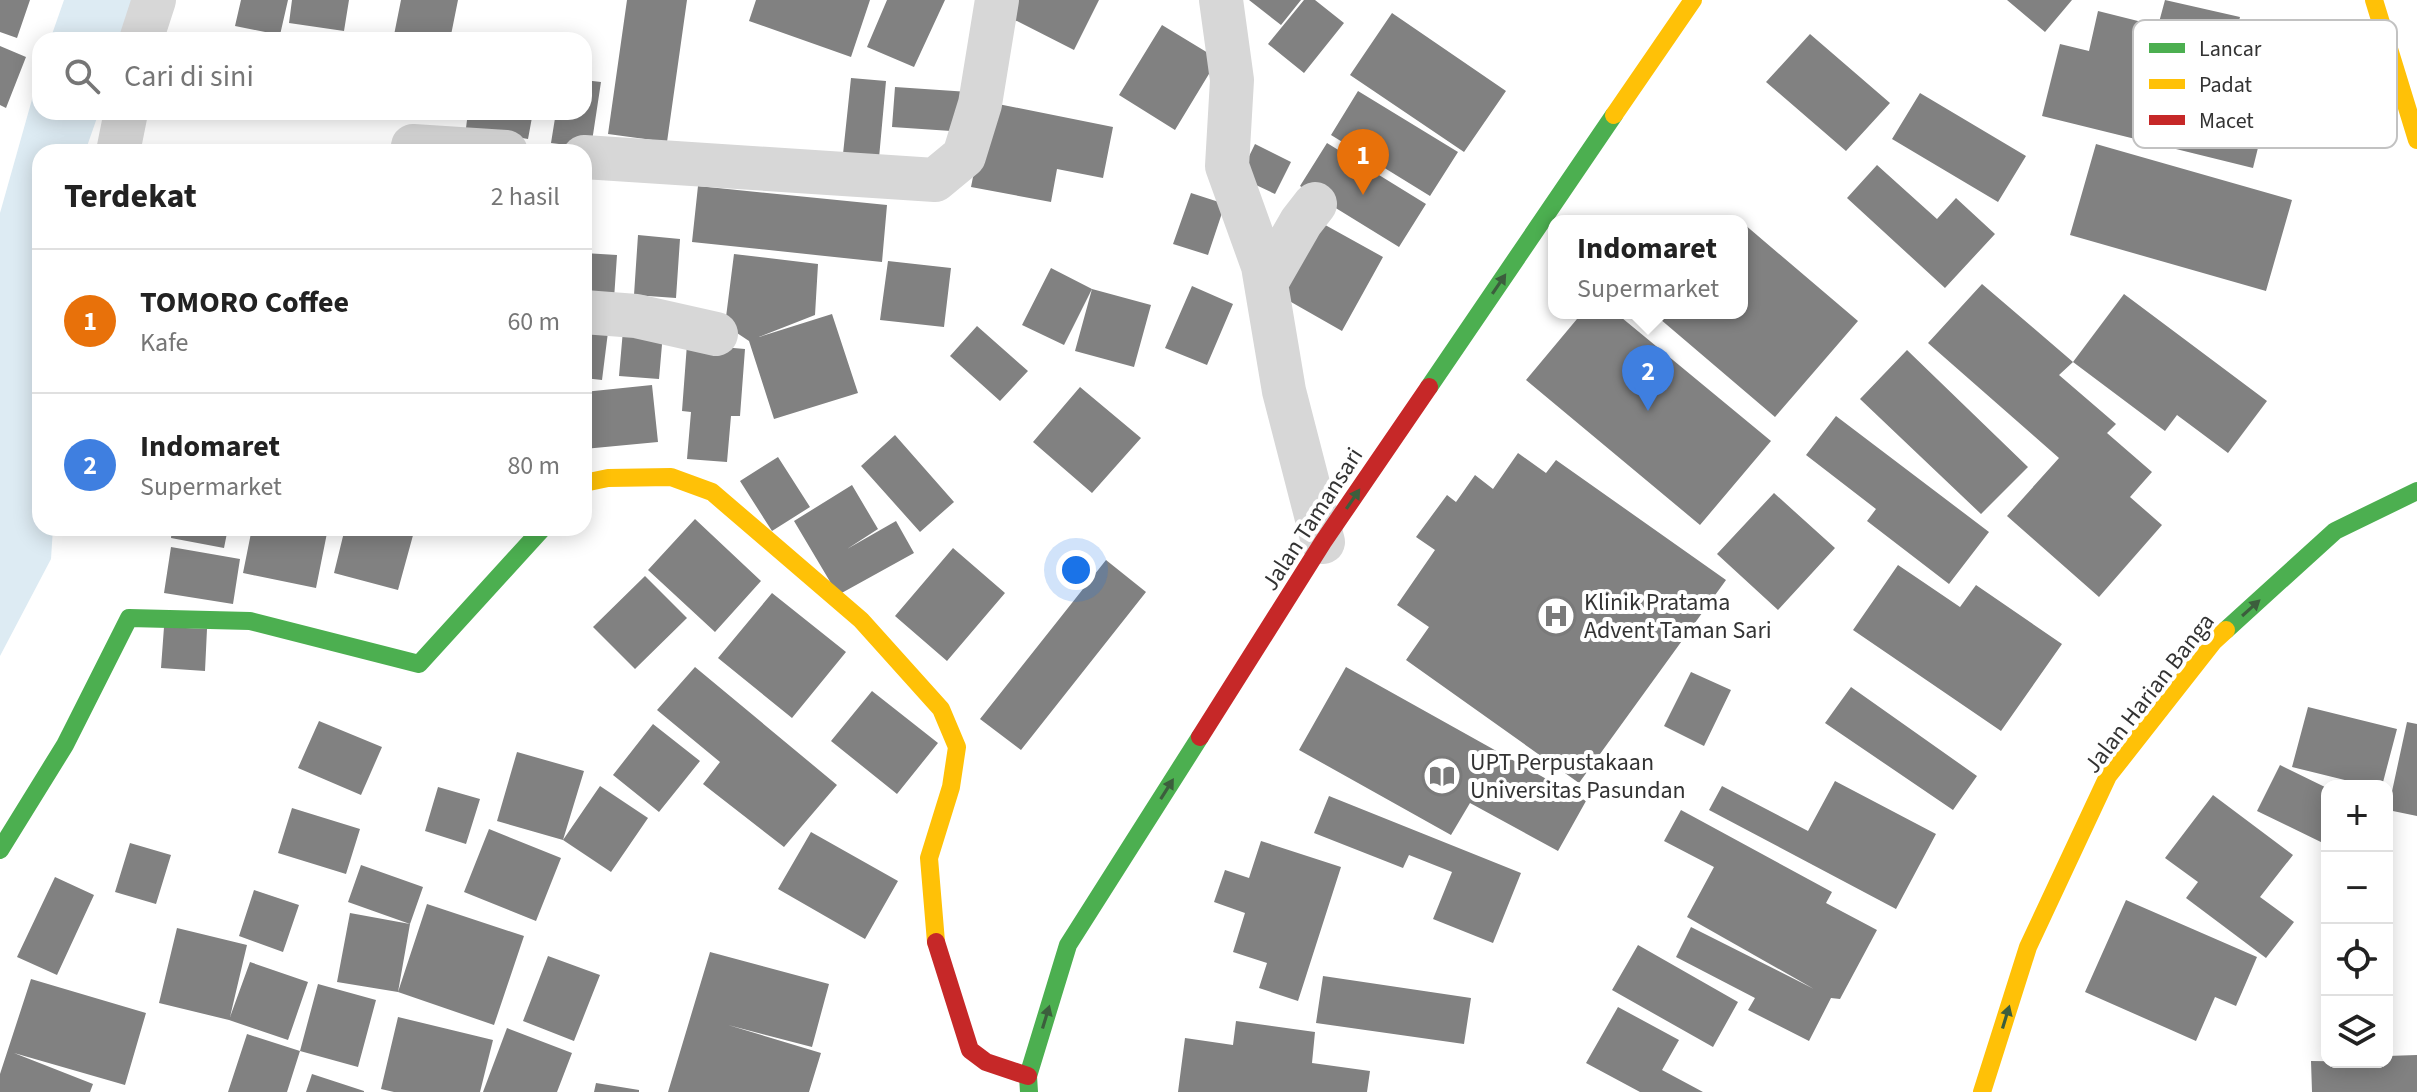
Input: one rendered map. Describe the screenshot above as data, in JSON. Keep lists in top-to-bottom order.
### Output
{
  "streets": {
    "street": ["Jalan Tamansari", "Jalan Harian Banga"]
  },
  "one_way": ["Jalan Tamansari", "Jalan Harian Banga"],
  "places": {
    "hospital": ["Klinik Pratama Advent Taman Sari"],
    "library": ["UPT Perpustakaan Universitas Pasundan"]
  },
  "legend": ["Lancar", "Padat", "Macet"],
  "page": {
    "search": "Cari di sini",
    "pins": ["1", "2"],
    "heading": ["Terdekat", "2 hasil"],
    "popup": ["Indomaret", "Supermarket"],
    "list": [
      {
        "mark": "1",
        "name": "TOMORO Coffee",
        "note": "Kafe",
        "value": "60 m"
      },
      {
        "mark": "2",
        "name": "Indomaret",
        "note": "Supermarket",
        "value": "80 m"
      }
    ],
    "map_buttons": ["+", "−"]
  }
}
